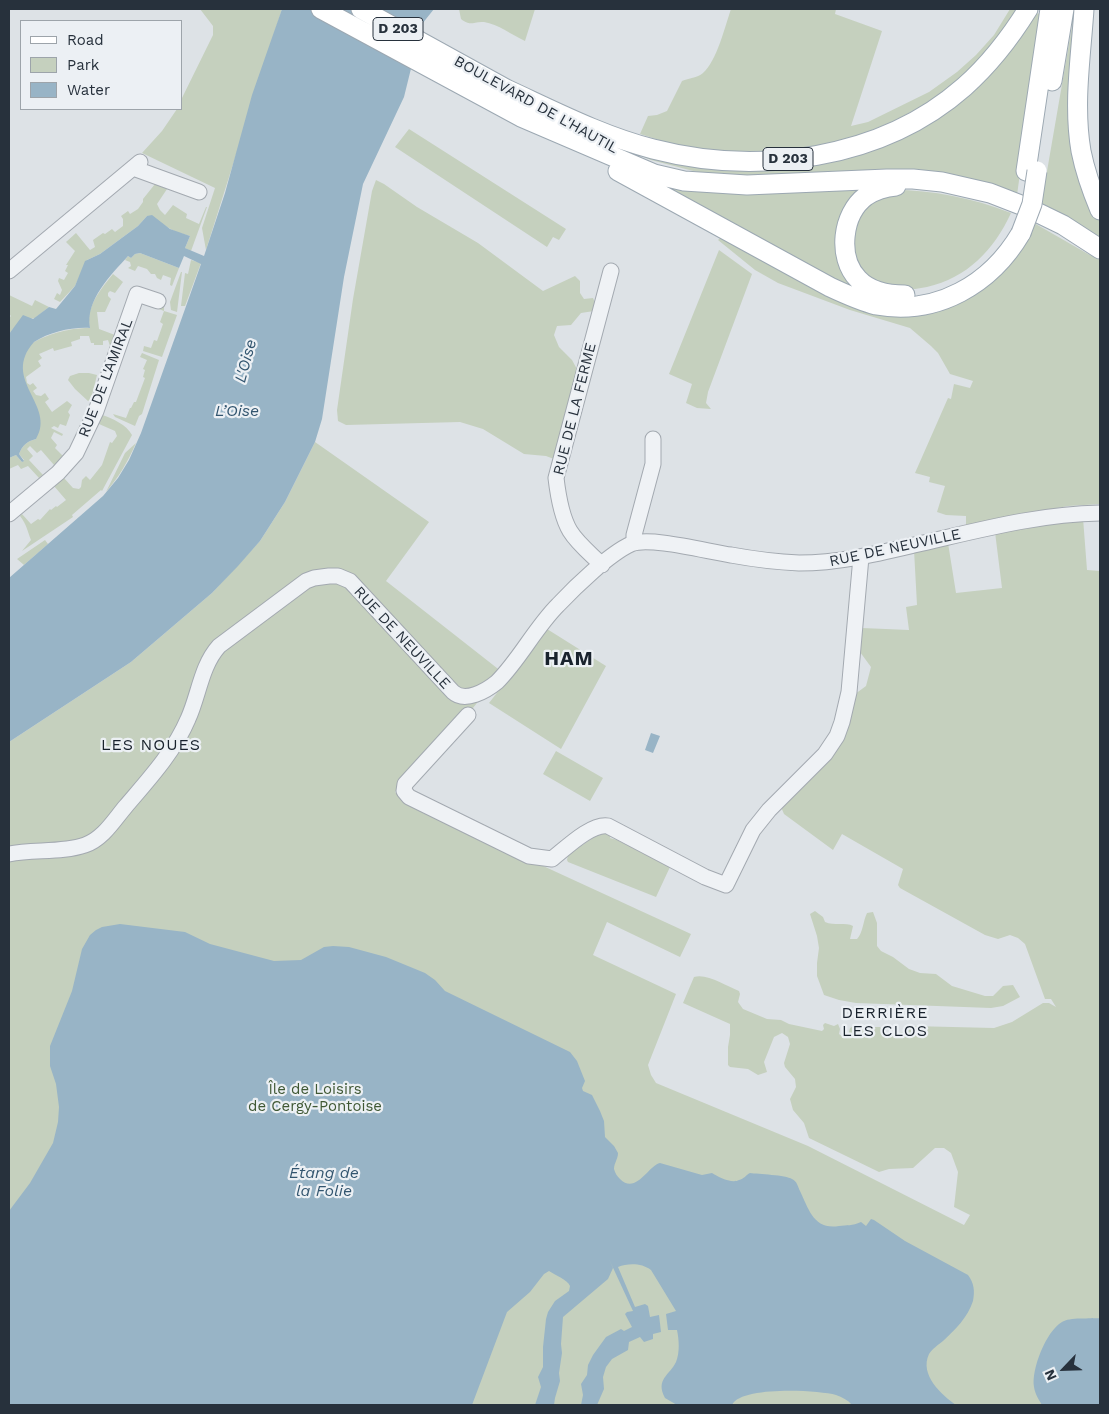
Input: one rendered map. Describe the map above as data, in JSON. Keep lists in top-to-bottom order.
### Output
{
  "streets": {
    "main road": ["D 203", "BOULEVARD DE L'HAUTIL"],
    "street": ["RUE DE L'AMIRAL", "RUE DE LA FERME", "RUE DE NEUVILLE"]
  },
  "crossings": [
    ["D 203", "BOULEVARD DE L'HAUTIL"],
    ["RUE DE LA FERME", "RUE DE NEUVILLE"]
  ],
  "districts": ["HAM", "LES NOUES", "DERRIÈRE LES CLOS"],
  "water": ["L'Oise", "L’Oise", "Étang de la Folie"],
  "parks": ["Île de Loisirs de Cergy-Pontoise"],
  "legend": ["Road", "Park", "Water"],
  "north": "bottom left"
}
